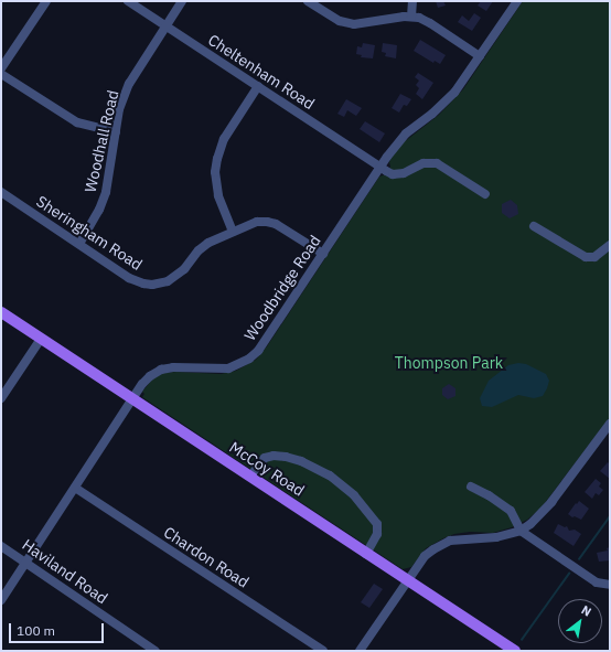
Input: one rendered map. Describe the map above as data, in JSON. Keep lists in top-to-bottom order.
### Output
{
  "streets": {
    "main road": ["McCoy Road"],
    "street": [
      "Cheltenham Road",
      "Woodhall Road",
      "Sheringham Road",
      "Woodbridge Road",
      "Chardon Road",
      "Haviland Road"
    ]
  },
  "crossings": [
    ["Cheltenham Road", "Woodhall Road"],
    ["Cheltenham Road", "Woodbridge Road"],
    ["Woodhall Road", "Sheringham Road"],
    ["Sheringham Road", "Woodbridge Road"],
    ["Woodbridge Road", "McCoy Road"],
    ["Woodbridge Road", "Chardon Road"],
    ["Woodbridge Road", "Haviland Road"]
  ],
  "parks": ["Thompson Park"],
  "scale_bar": "100 m",
  "north": "top right"
}
